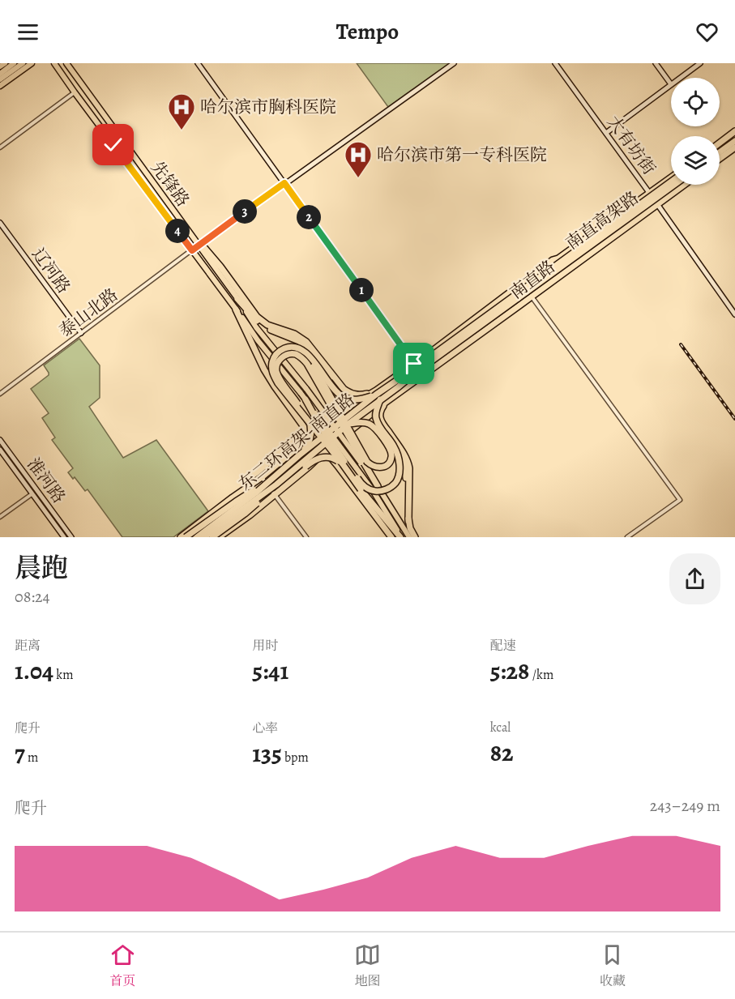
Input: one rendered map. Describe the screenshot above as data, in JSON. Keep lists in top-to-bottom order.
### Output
{
  "streets": {
    "highway": ["南直高架路", "南直路", "东二环高架-南直路"],
    "main road": [
      "大有坊街",
      "先锋路",
      "辽河路",
      "淮河路"
    ],
    "street": ["泰山北路"]
  },
  "crossings": [
    ["大有坊街", "南直路"],
    ["先锋路", "泰山北路"],
    ["南直高架路", "南直路"],
    ["南直高架路", "东二环高架-南直路"],
    ["辽河路", "泰山北路"],
    ["南直路", "东二环高架-南直路"]
  ],
  "places": {
    "hospital": ["哈尔滨市胸科医院", "哈尔滨市第一专科医院"]
  },
  "page": {
    "header": "Tempo",
    "pins": [
      "3",
      "2",
      "4",
      "1"
    ],
    "heading": ["晨跑", "08:24"],
    "stats": [
      ["距离", "1.04 km"],
      ["用时", "5:41"],
      ["配速", "5:28 /km"],
      ["爬升", "7 m"],
      ["心率", "135 bpm"],
      ["kcal", "82"]
    ],
    "chart": ["爬升", "243–249 m"],
    "tabs": ["首页", "地图", "收藏"]
  }
}
